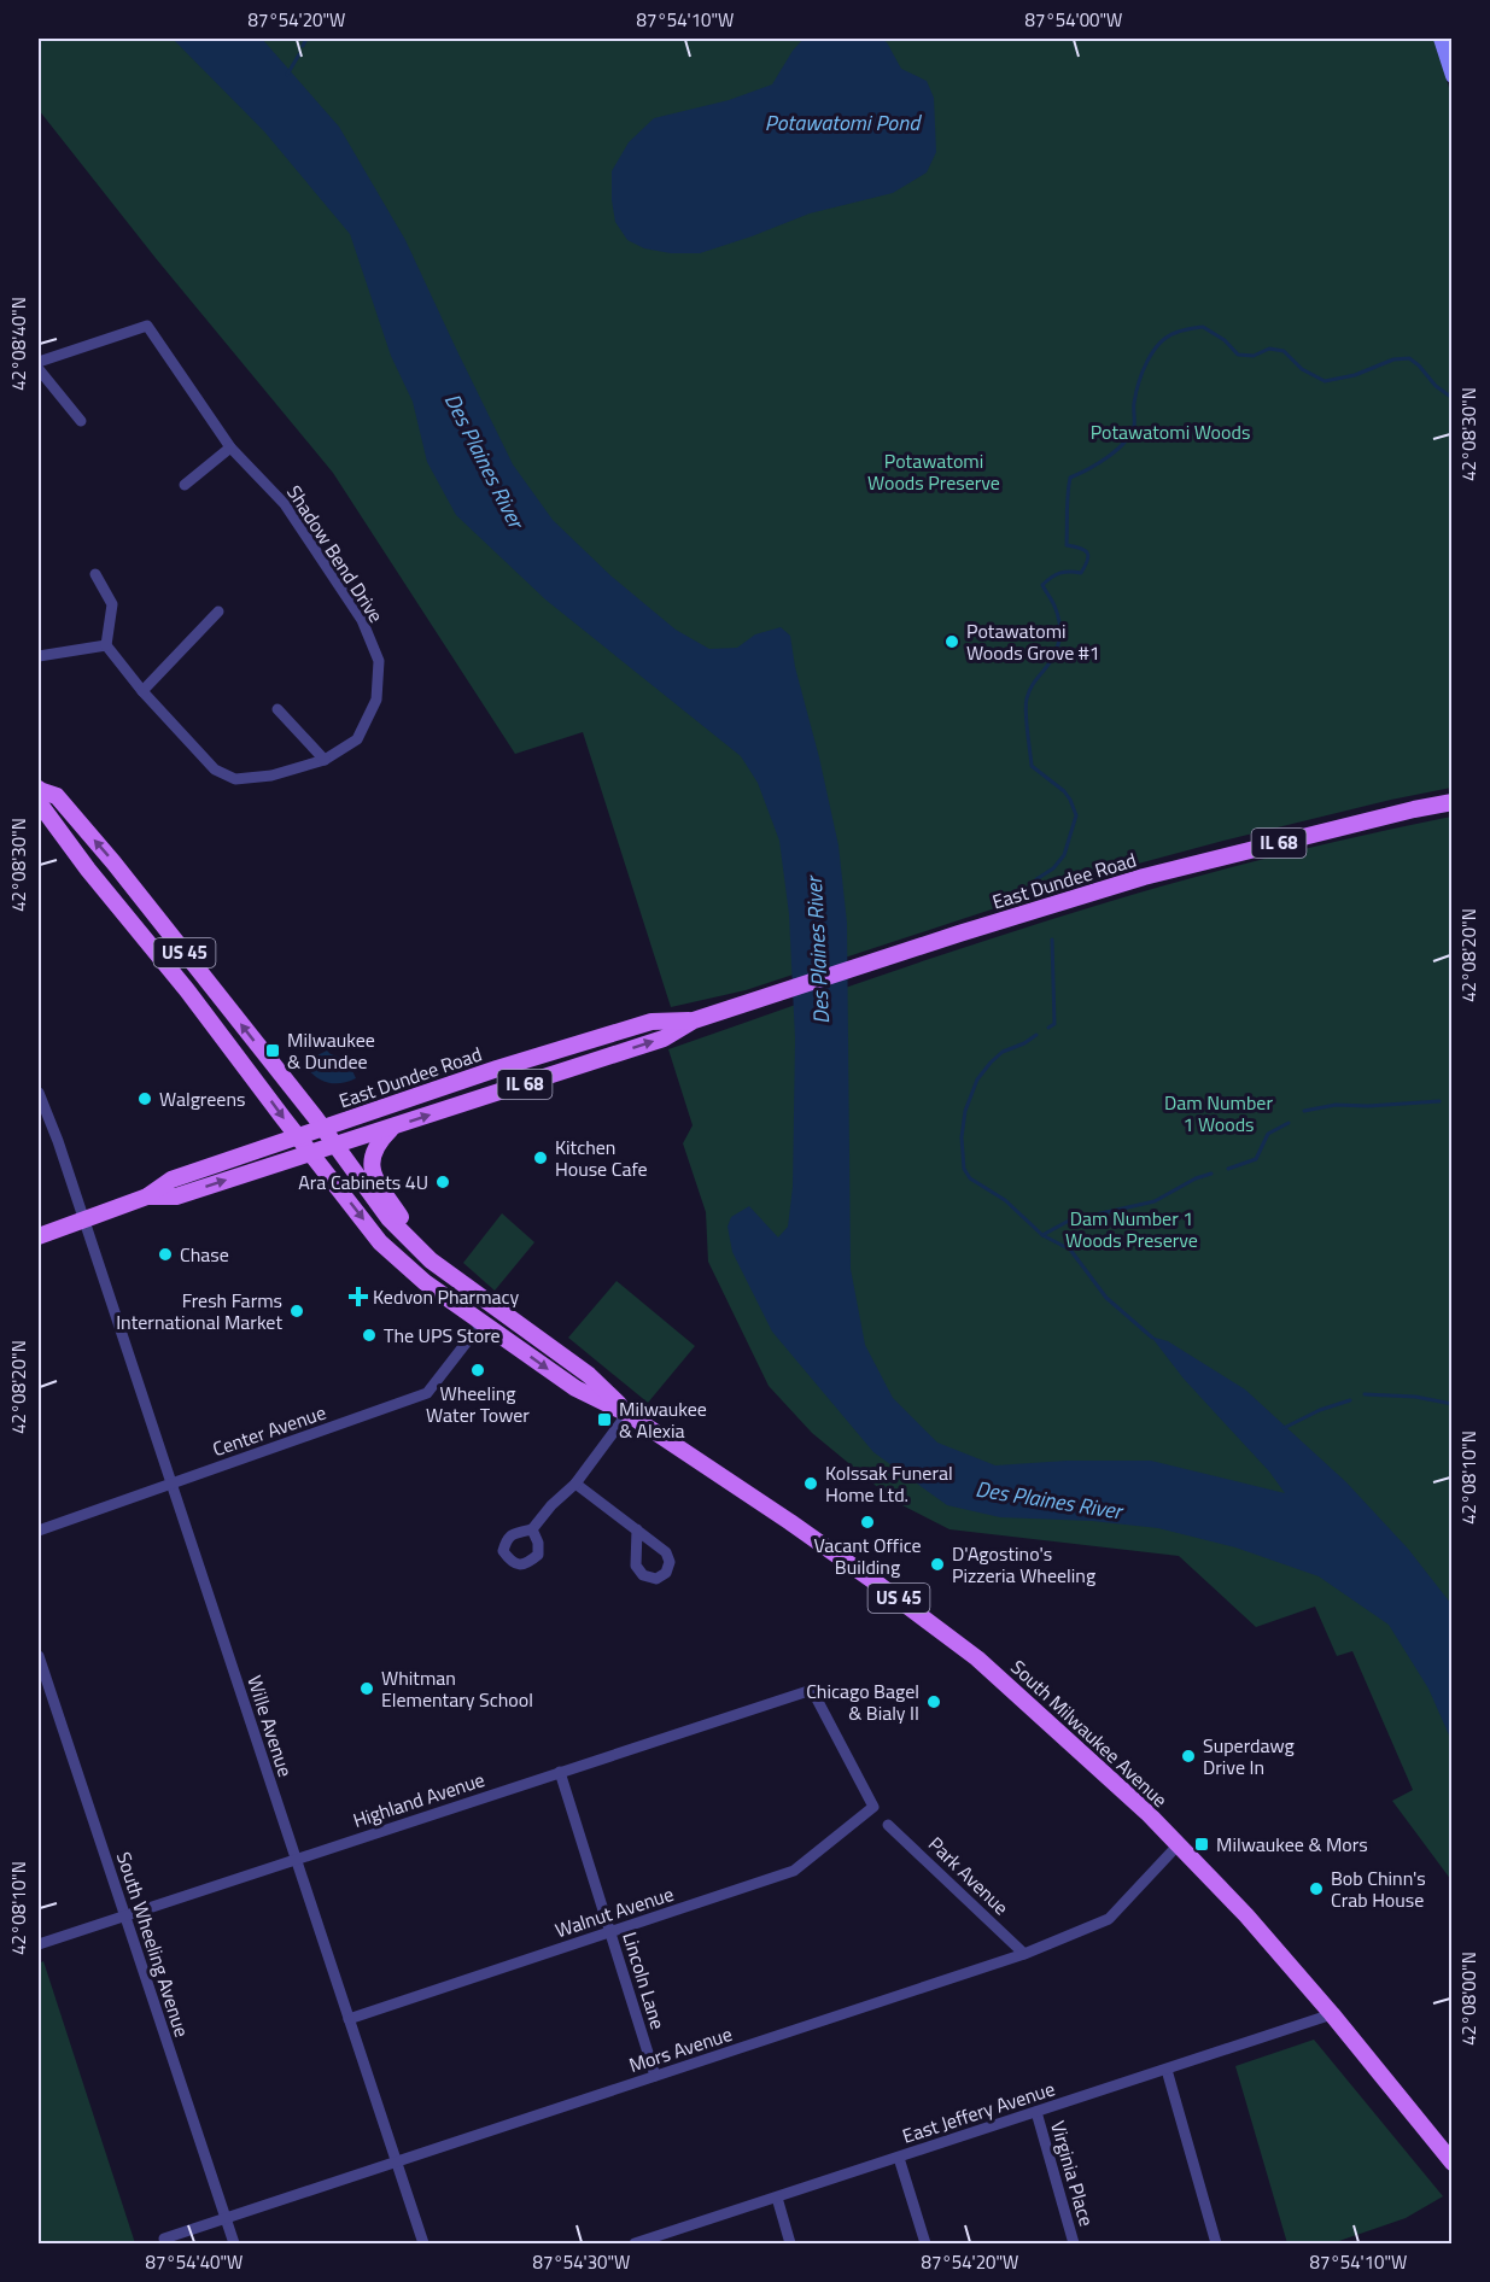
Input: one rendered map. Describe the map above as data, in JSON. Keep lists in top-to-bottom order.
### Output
{
  "streets": {
    "main road": [
      "IL 68",
      "East Dundee Road",
      "US 45",
      "South Milwaukee Avenue"
    ],
    "street": [
      "Shadow Bend Drive",
      "Center Avenue",
      "Wille Avenue",
      "Highland Avenue",
      "Park Avenue",
      "Walnut Avenue",
      "South Wheeling Avenue",
      "Lincoln Lane",
      "Mors Avenue",
      "East Jeffery Avenue",
      "Virginia Place"
    ]
  },
  "crossings": [
    ["East Dundee Road", "US 45"],
    ["East Dundee Road", "Wille Avenue"],
    ["East Dundee Road", "South Milwaukee Avenue"],
    ["US 45", "South Milwaukee Avenue"],
    ["Center Avenue", "Wille Avenue"],
    ["Center Avenue", "South Milwaukee Avenue"],
    ["Wille Avenue", "Highland Avenue"],
    ["Wille Avenue", "Walnut Avenue"],
    ["Wille Avenue", "Mors Avenue"],
    ["South Milwaukee Avenue", "Mors Avenue"],
    ["South Milwaukee Avenue", "East Jeffery Avenue"],
    ["Highland Avenue", "Walnut Avenue"],
    ["Highland Avenue", "South Wheeling Avenue"],
    ["Highland Avenue", "Lincoln Lane"],
    ["Park Avenue", "Mors Avenue"],
    ["Walnut Avenue", "Lincoln Lane"],
    ["South Wheeling Avenue", "Mors Avenue"],
    ["Lincoln Lane", "Mors Avenue"],
    ["East Jeffery Avenue", "Virginia Place"]
  ],
  "water": ["Potawatomi Pond", "Des Plaines River"],
  "parks": [
    "Potawatomi Woods",
    "Potawatomi Woods Preserve",
    "Dam Number 1 Woods",
    "Dam Number 1 Woods Preserve"
  ],
  "places": {
    "other": [
      "Potawatomi Woods Grove #1",
      "Walgreens",
      "Kitchen House Cafe",
      "Ara Cabinets 4U",
      "Chase",
      "Fresh Farms International Market",
      "The UPS Store",
      "Wheeling Water Tower",
      "Kolssak Funeral Home Ltd.",
      "Vacant Office Building",
      "D'Agostino's Pizzeria Wheeling",
      "Whitman Elementary School",
      "Chicago Bagel & Bialy II",
      "Superdawg Drive In",
      "Bob Chinn's Crab House"
    ],
    "transit": ["Milwaukee & Dundee", "Milwaukee & Alexia", "Milwaukee & Mors"],
    "health": ["Kedvon Pharmacy"]
  },
  "coordinates": [
    "87°54'20\"W",
    "87°54'10\"W",
    "87°54'00\"W",
    "42°08'40\"N",
    "42°08'30\"N",
    "42°08'20\"N",
    "42°08'10\"N",
    "42°08'00\"N",
    "87°54'40\"W",
    "87°54'30\"W"
  ]
}
